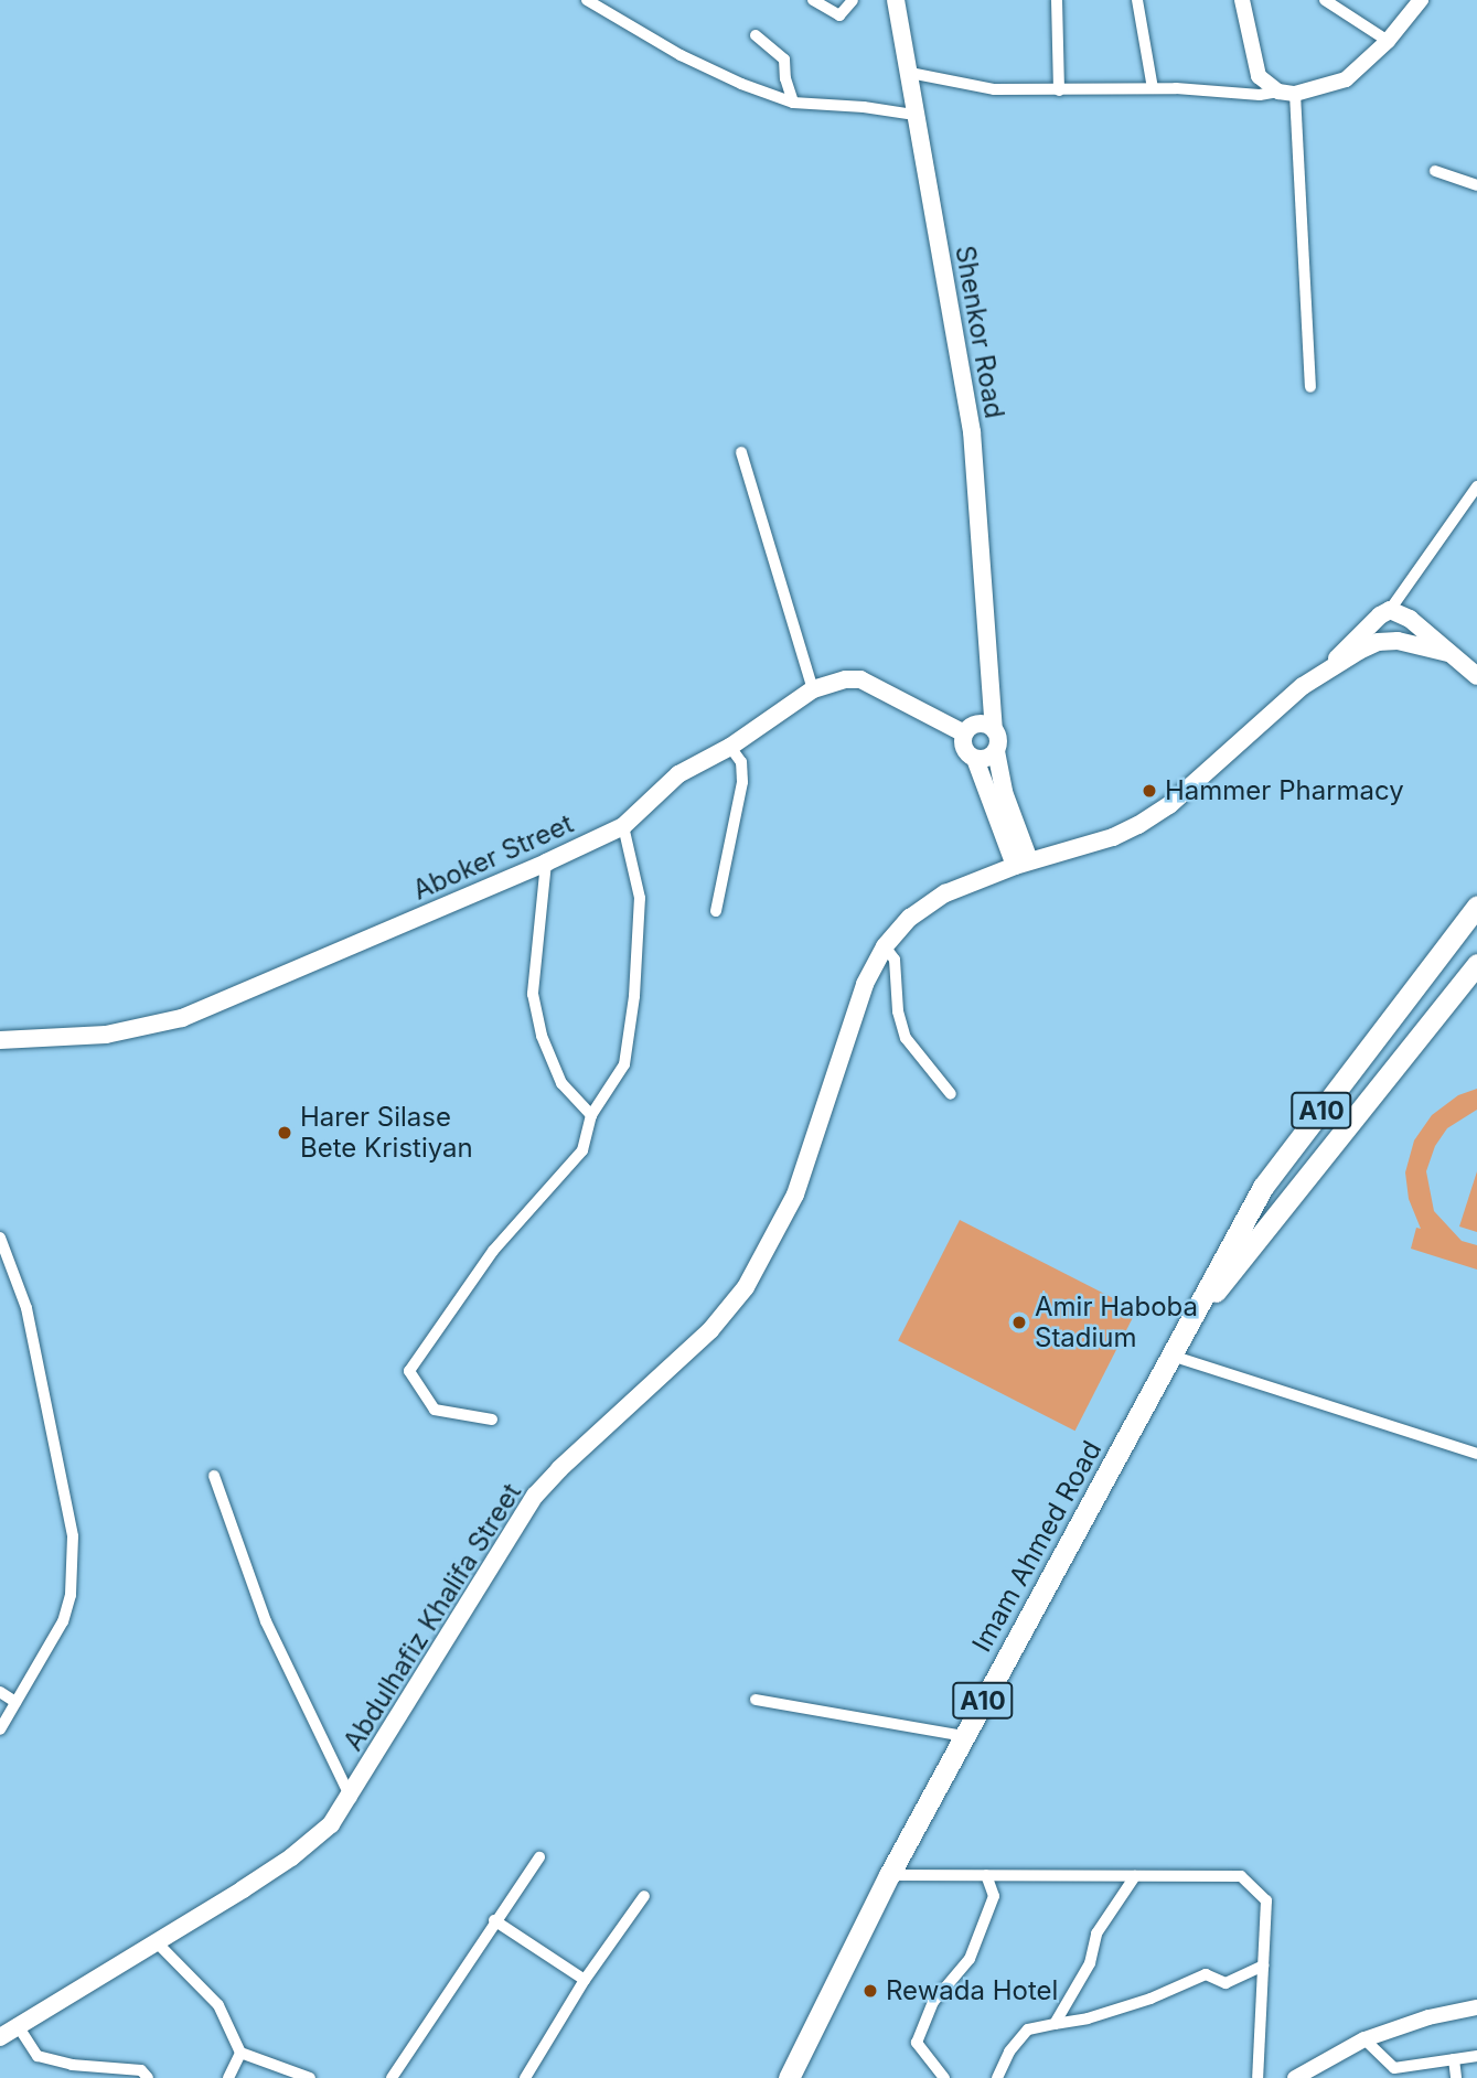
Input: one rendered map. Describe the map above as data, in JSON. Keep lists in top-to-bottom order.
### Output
{
  "streets": {
    "highway": ["A10", "Imam Ahmed Road"],
    "main road": ["Shenkor Road", "Aboker Street", "Abdulhafiz Khalifa Street"]
  },
  "crossings": [
    ["Shenkor Road", "Aboker Street"]
  ],
  "places": [
    "Hammer Pharmacy",
    "Harer Silase Bete Kristiyan",
    "Amir Haboba Stadium",
    "Rewada Hotel"
  ]
}
